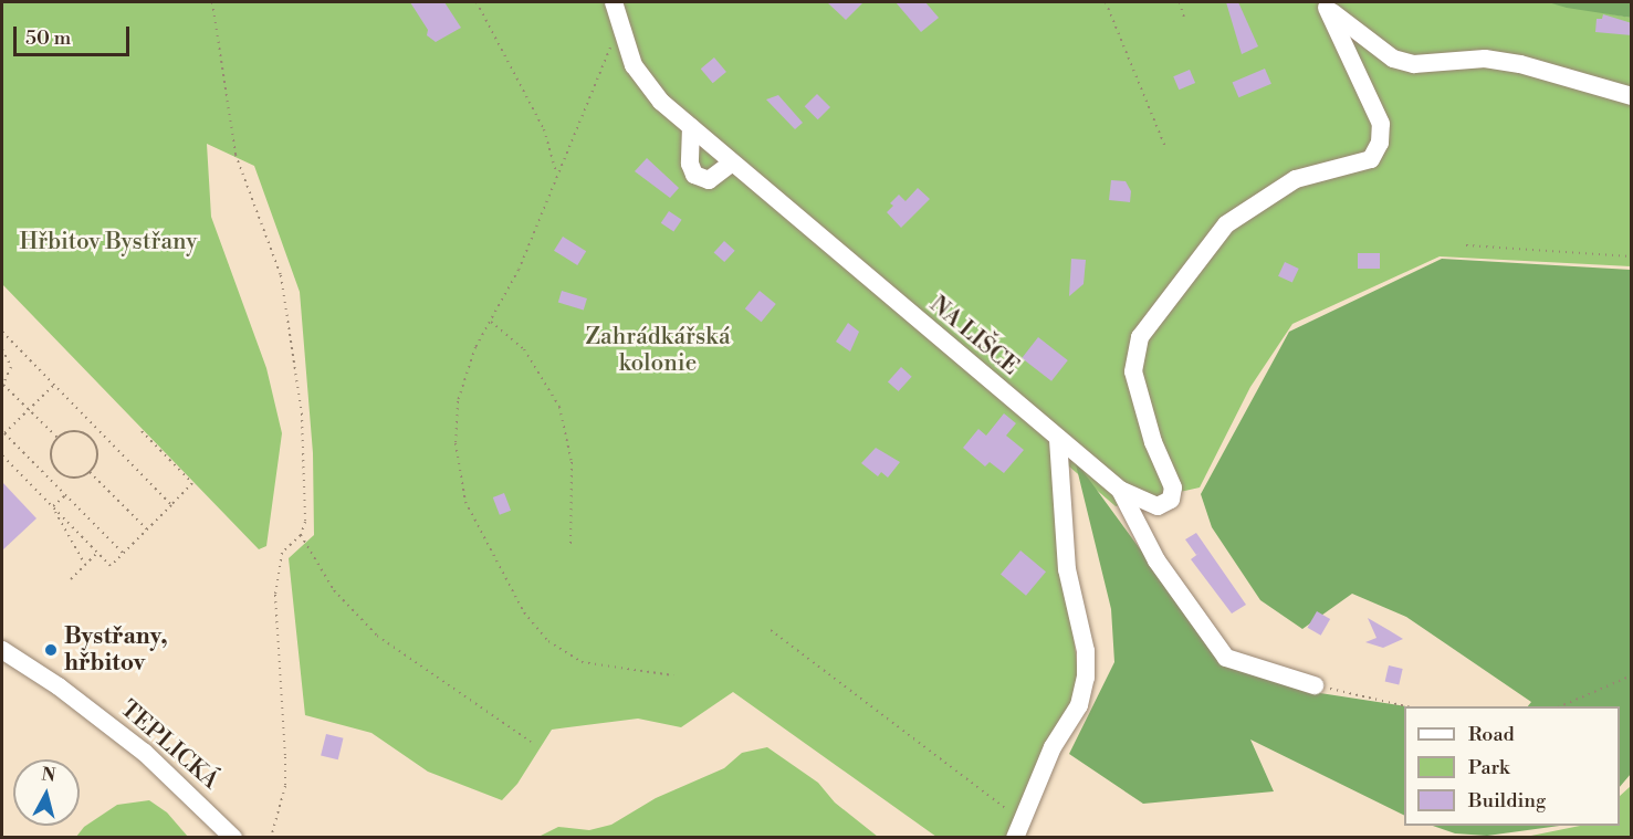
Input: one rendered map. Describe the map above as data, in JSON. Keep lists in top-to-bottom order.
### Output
{
  "streets": {
    "street": ["NA LIŠCE", "TEPLICKÁ"]
  },
  "parks": ["Hřbitov Bystřany", "Zahrádkářská kolonie"],
  "places": ["Bystřany, hřbitov"],
  "legend": ["Road", "Park", "Building"],
  "scale_bar": "50 m",
  "north": "top"
}
